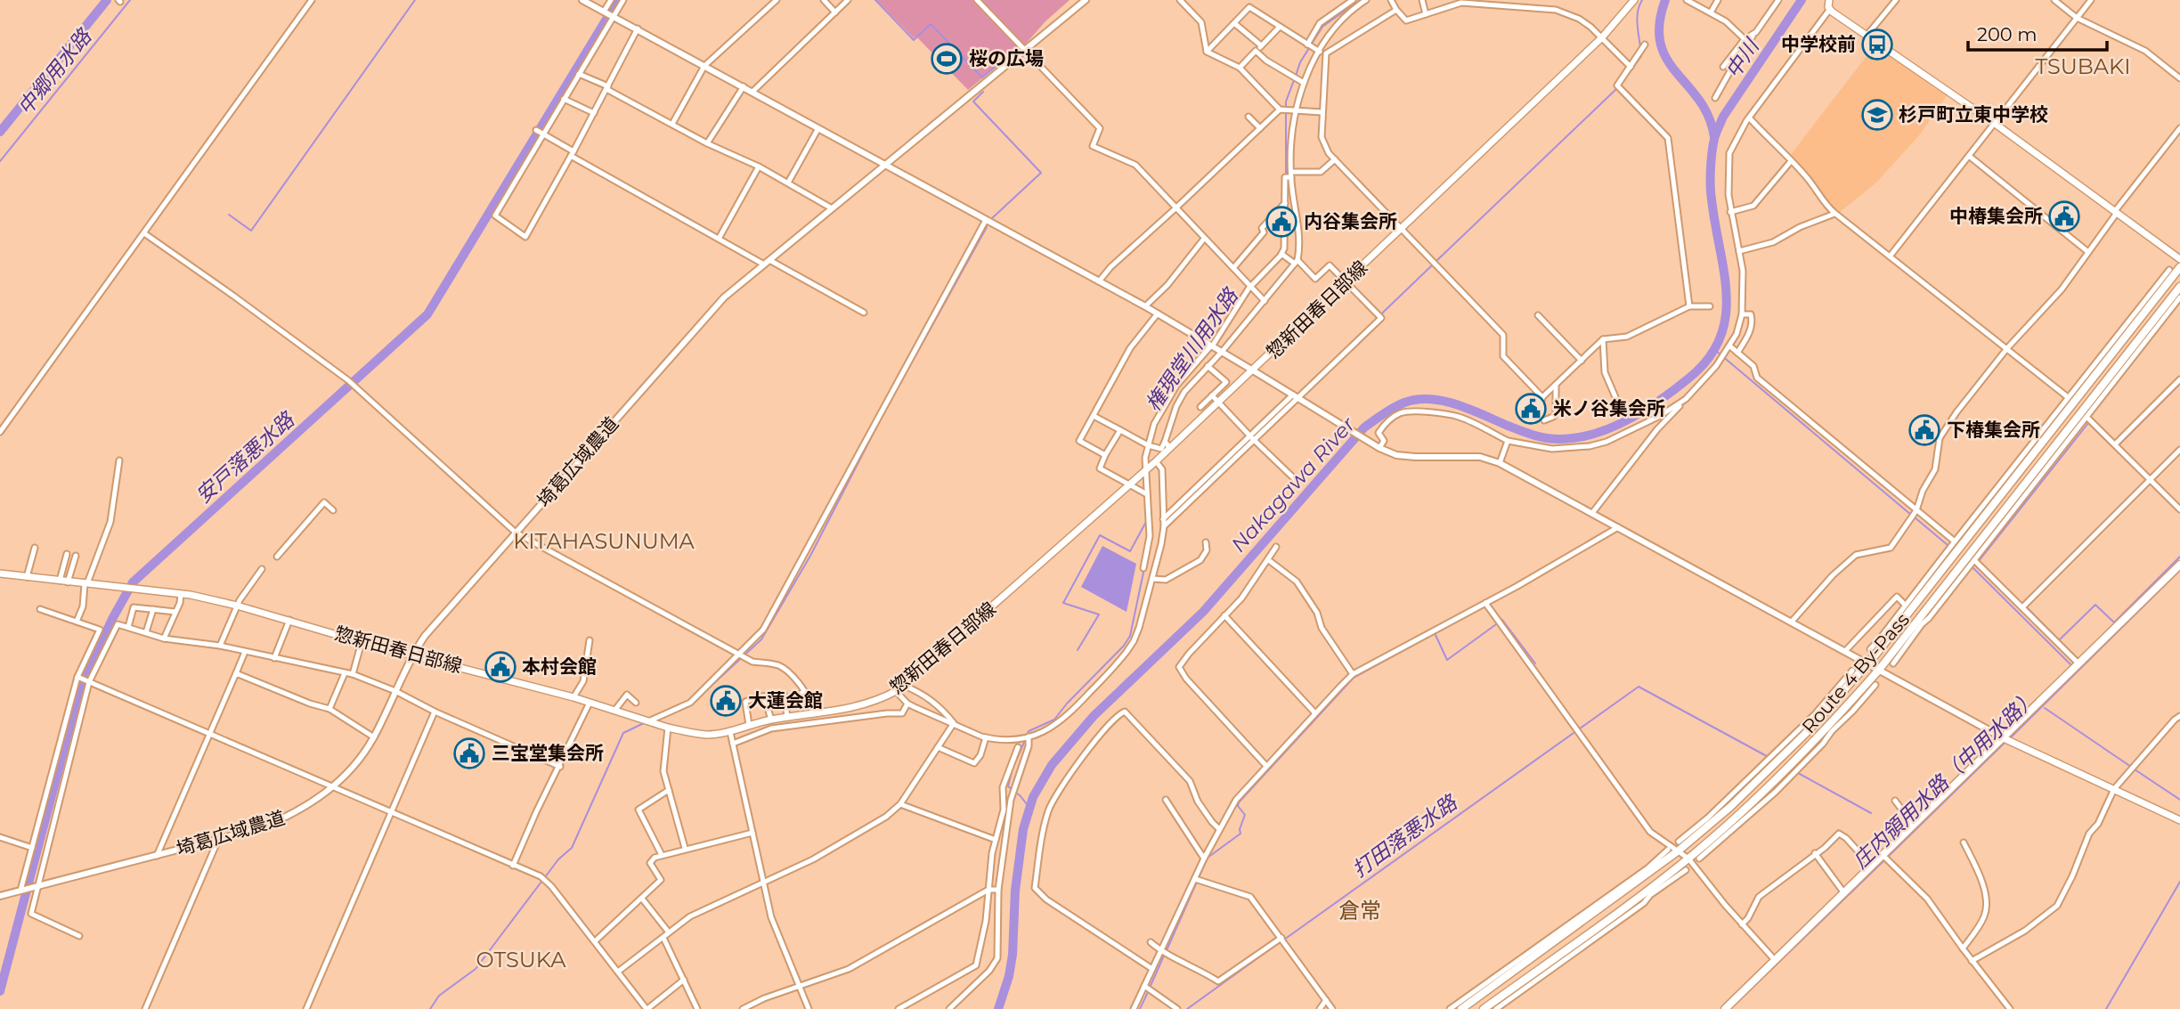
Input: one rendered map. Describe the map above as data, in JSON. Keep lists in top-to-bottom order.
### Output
{
  "streets": {
    "main road": ["惣新田春日部線", "Route 4 By-Pass"],
    "street": ["埼葛広域農道"]
  },
  "crossings": [
    ["惣新田春日部線", "埼葛広域農道"]
  ],
  "districts": [
    "TSUBAKI",
    "KITAHASUNUMA",
    "倉常",
    "OTSUKA"
  ],
  "water": [
    "中川",
    "中郷用水路",
    "権現堂川用水路",
    "安戸落悪水路",
    "Nakagawa River",
    "庄内領用水路（中用水路）",
    "打田落悪水路"
  ],
  "places": {
    "bus stop": ["中学校前"],
    "sports": ["桜の広場"],
    "school or university": ["杉戸町立東中学校"],
    "public building": [
      "中椿集会所",
      "内谷集会所",
      "米ノ谷集会所",
      "下椿集会所",
      "本村会館",
      "大蓮会館",
      "三宝堂集会所"
    ]
  },
  "scale_bar": "200 m"
}
